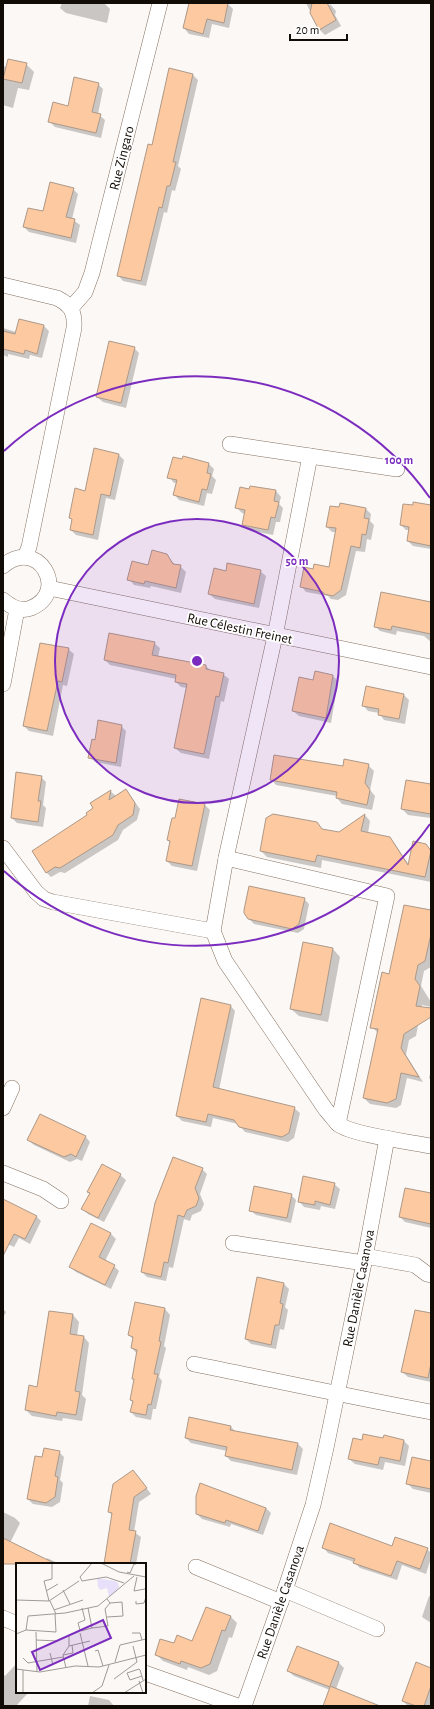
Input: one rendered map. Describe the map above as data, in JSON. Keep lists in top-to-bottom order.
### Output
{
  "streets": {
    "street": ["Rue Zingaro", "Rue Célestin Freinet", "Rue Danièle Casanova"]
  },
  "scale_bar": "20 m",
  "rings": ["100 m", "50 m"]
}
